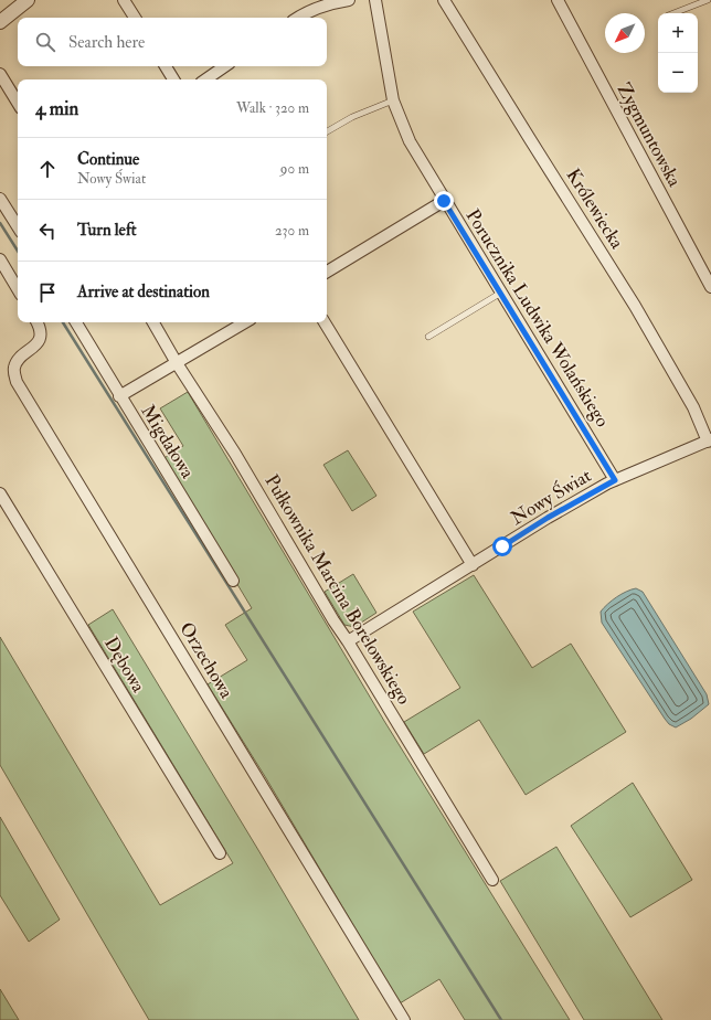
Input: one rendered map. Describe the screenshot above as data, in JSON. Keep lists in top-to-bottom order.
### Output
{
  "streets": {
    "street": [
      "Zygmuntowska",
      "Królewiecka",
      "Porucznika Ludwika Wolańskiego",
      "Migdałowa",
      "Nowy Świat",
      "Pułkownika Marcina Borelowskiego",
      "Orzechowa",
      "Dębowa"
    ]
  },
  "crossings": [
    ["Królewiecka", "Nowy Świat"],
    ["Porucznika Ludwika Wolańskiego", "Nowy Świat"],
    ["Nowy Świat", "Pułkownika Marcina Borelowskiego"]
  ],
  "north": "bottom left",
  "page": {
    "map_buttons": ["+", "−"],
    "search": "Search here",
    "heading": ["4 min", "Walk · 320 m"],
    "list": [
      ["Continue", "Nowy Świat", "90 m"],
      ["Turn left", "230 m"],
      "Arrive at destination"
    ]
  }
}
